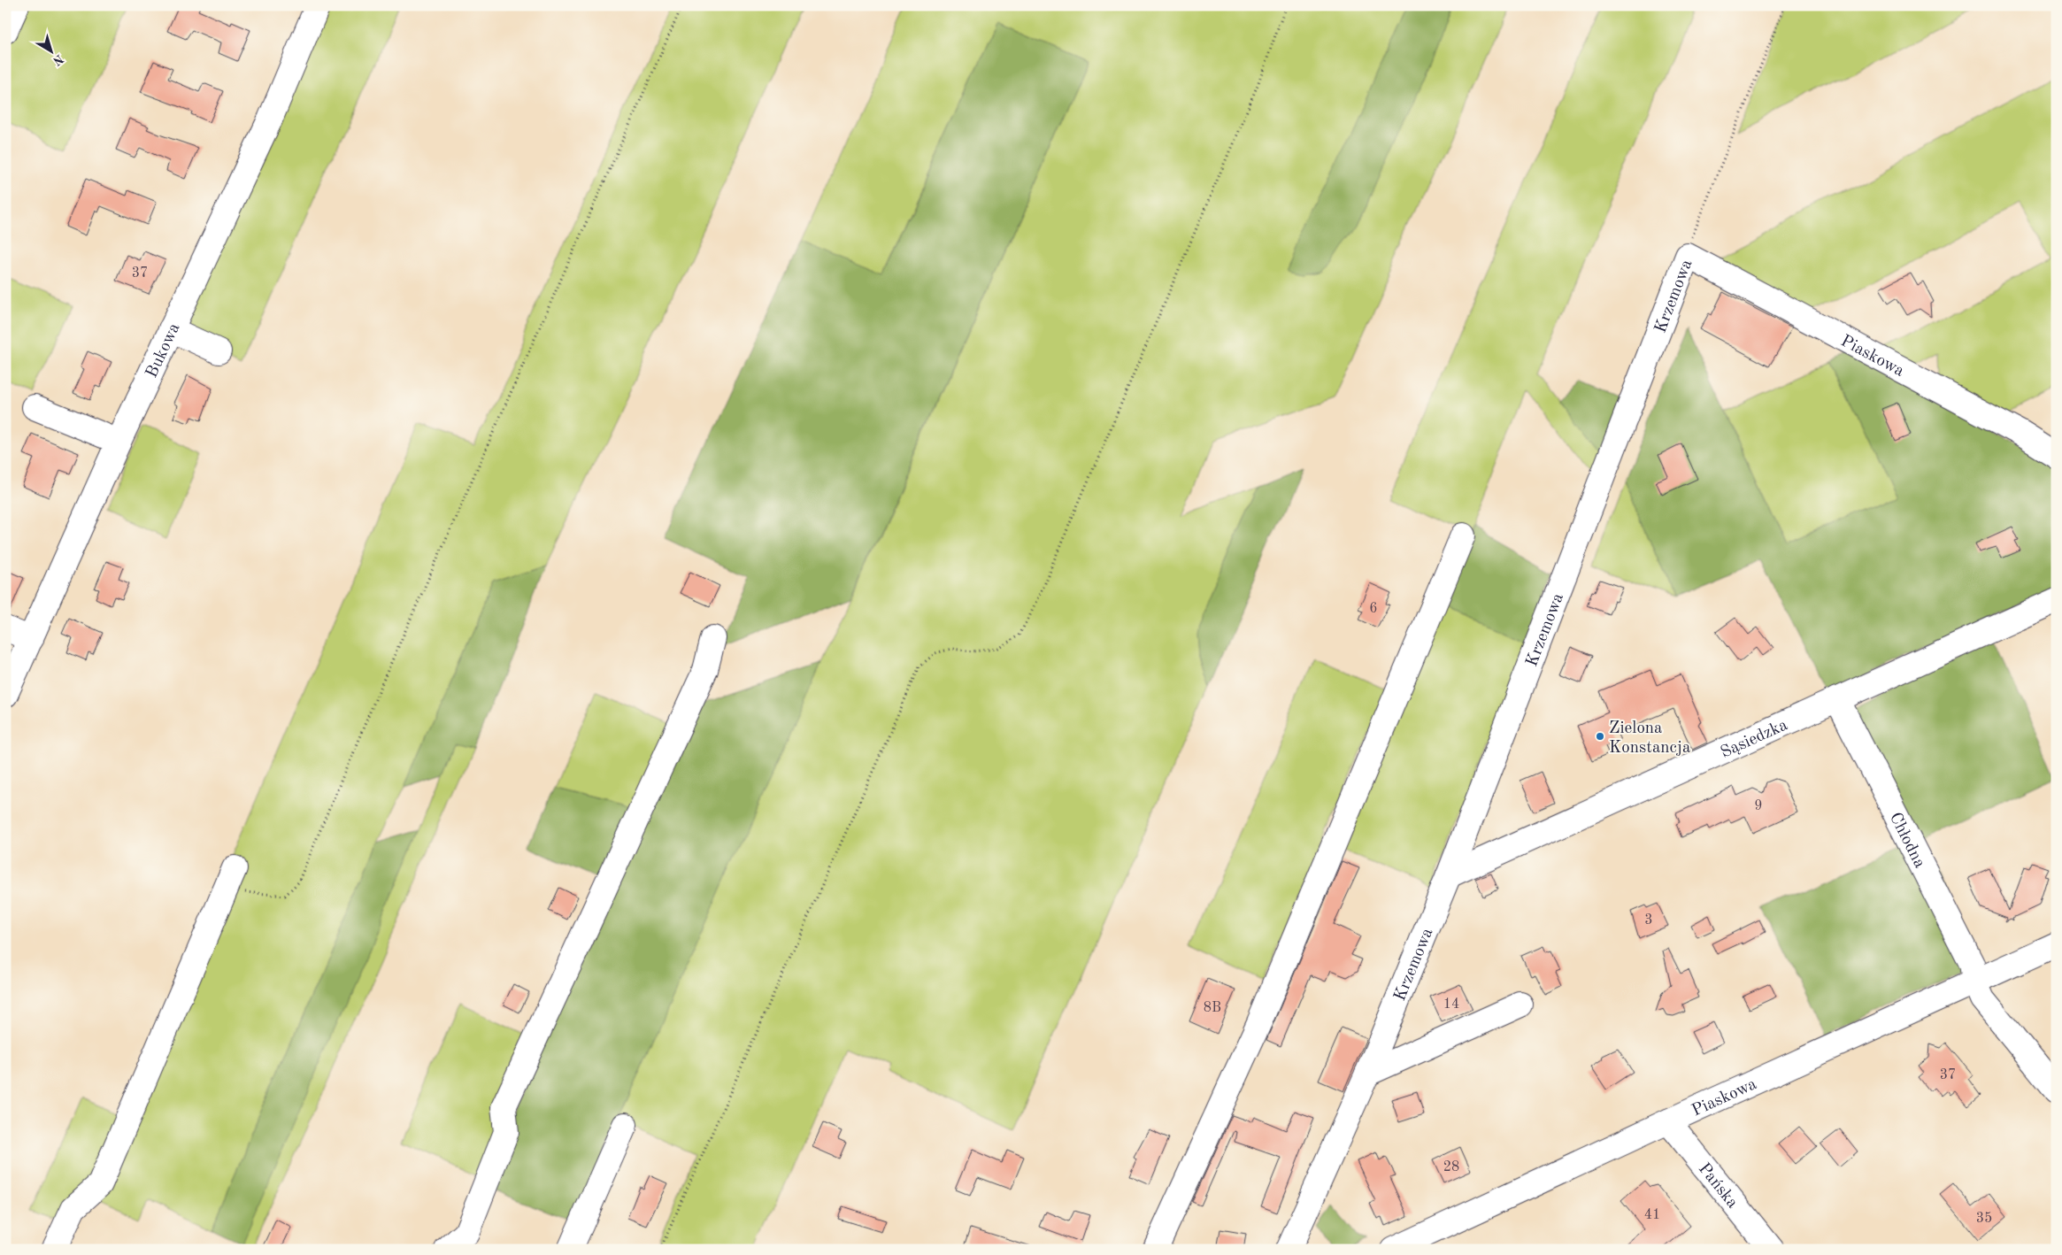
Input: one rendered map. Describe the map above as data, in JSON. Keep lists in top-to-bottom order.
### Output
{
  "streets": {
    "street": [
      "Krzemowa",
      "Bukowa",
      "Piaskowa",
      "Sąsiedzka",
      "Chłodna",
      "Pańska"
    ]
  },
  "crossings": [
    ["Krzemowa", "Piaskowa"],
    ["Krzemowa", "Sąsiedzka"],
    ["Piaskowa", "Chłodna"],
    ["Piaskowa", "Pańska"],
    ["Sąsiedzka", "Chłodna"]
  ],
  "places": ["Zielona Konstancja"],
  "house_numbers": [
    "37",
    "6",
    "9",
    "3",
    "14",
    "8B",
    "37",
    "28",
    "41",
    "35"
  ],
  "north": "bottom right"
}
